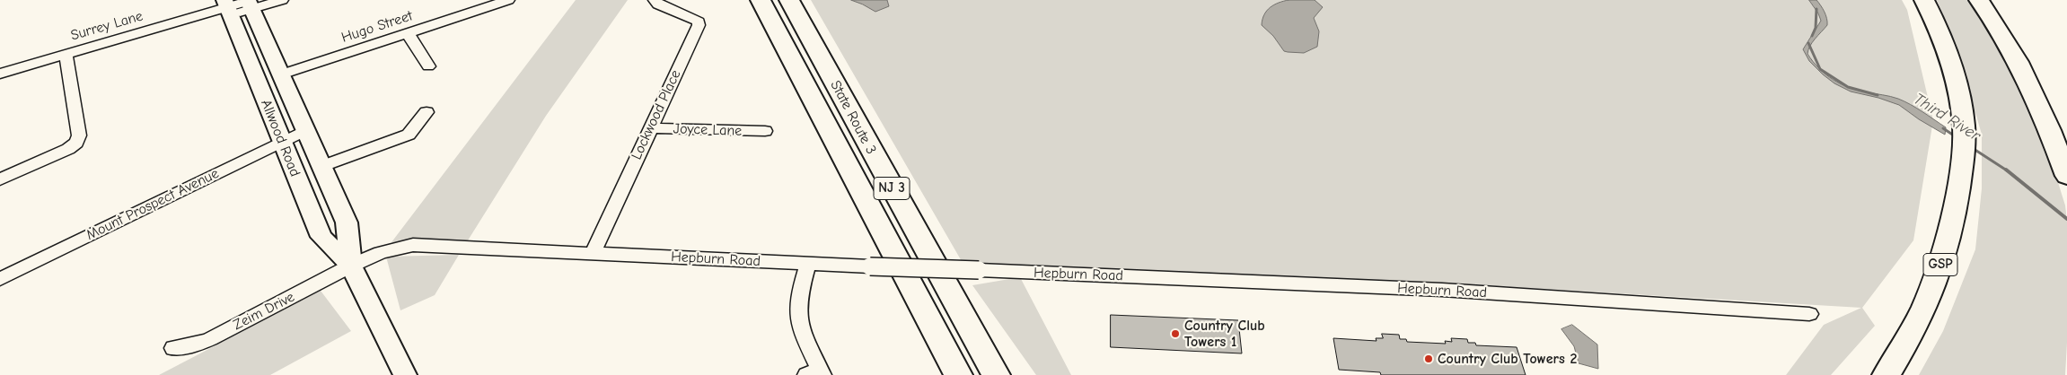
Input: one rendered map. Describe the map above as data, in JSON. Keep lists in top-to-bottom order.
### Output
{
  "streets": {
    "highway": ["State Route 3", "NJ 3", "GSP"],
    "main road": ["Allwood Road"],
    "street": [
      "Surrey Lane",
      "Hugo Street",
      "Lockwood Place",
      "Joyce Lane",
      "Mount Prospect Avenue",
      "Hepburn Road",
      "Zeim Drive"
    ]
  },
  "crossings": [
    ["Surrey Lane", "Allwood Road"],
    ["Hugo Street", "Allwood Road"],
    ["Lockwood Place", "Joyce Lane"],
    ["Lockwood Place", "Hepburn Road"],
    ["Allwood Road", "Mount Prospect Avenue"],
    ["Allwood Road", "Hepburn Road"],
    ["Allwood Road", "Zeim Drive"],
    ["Hepburn Road", "Zeim Drive"]
  ],
  "water": ["Third River"],
  "places": ["Country Club Towers 1", "Country Club Towers 2"]
}
